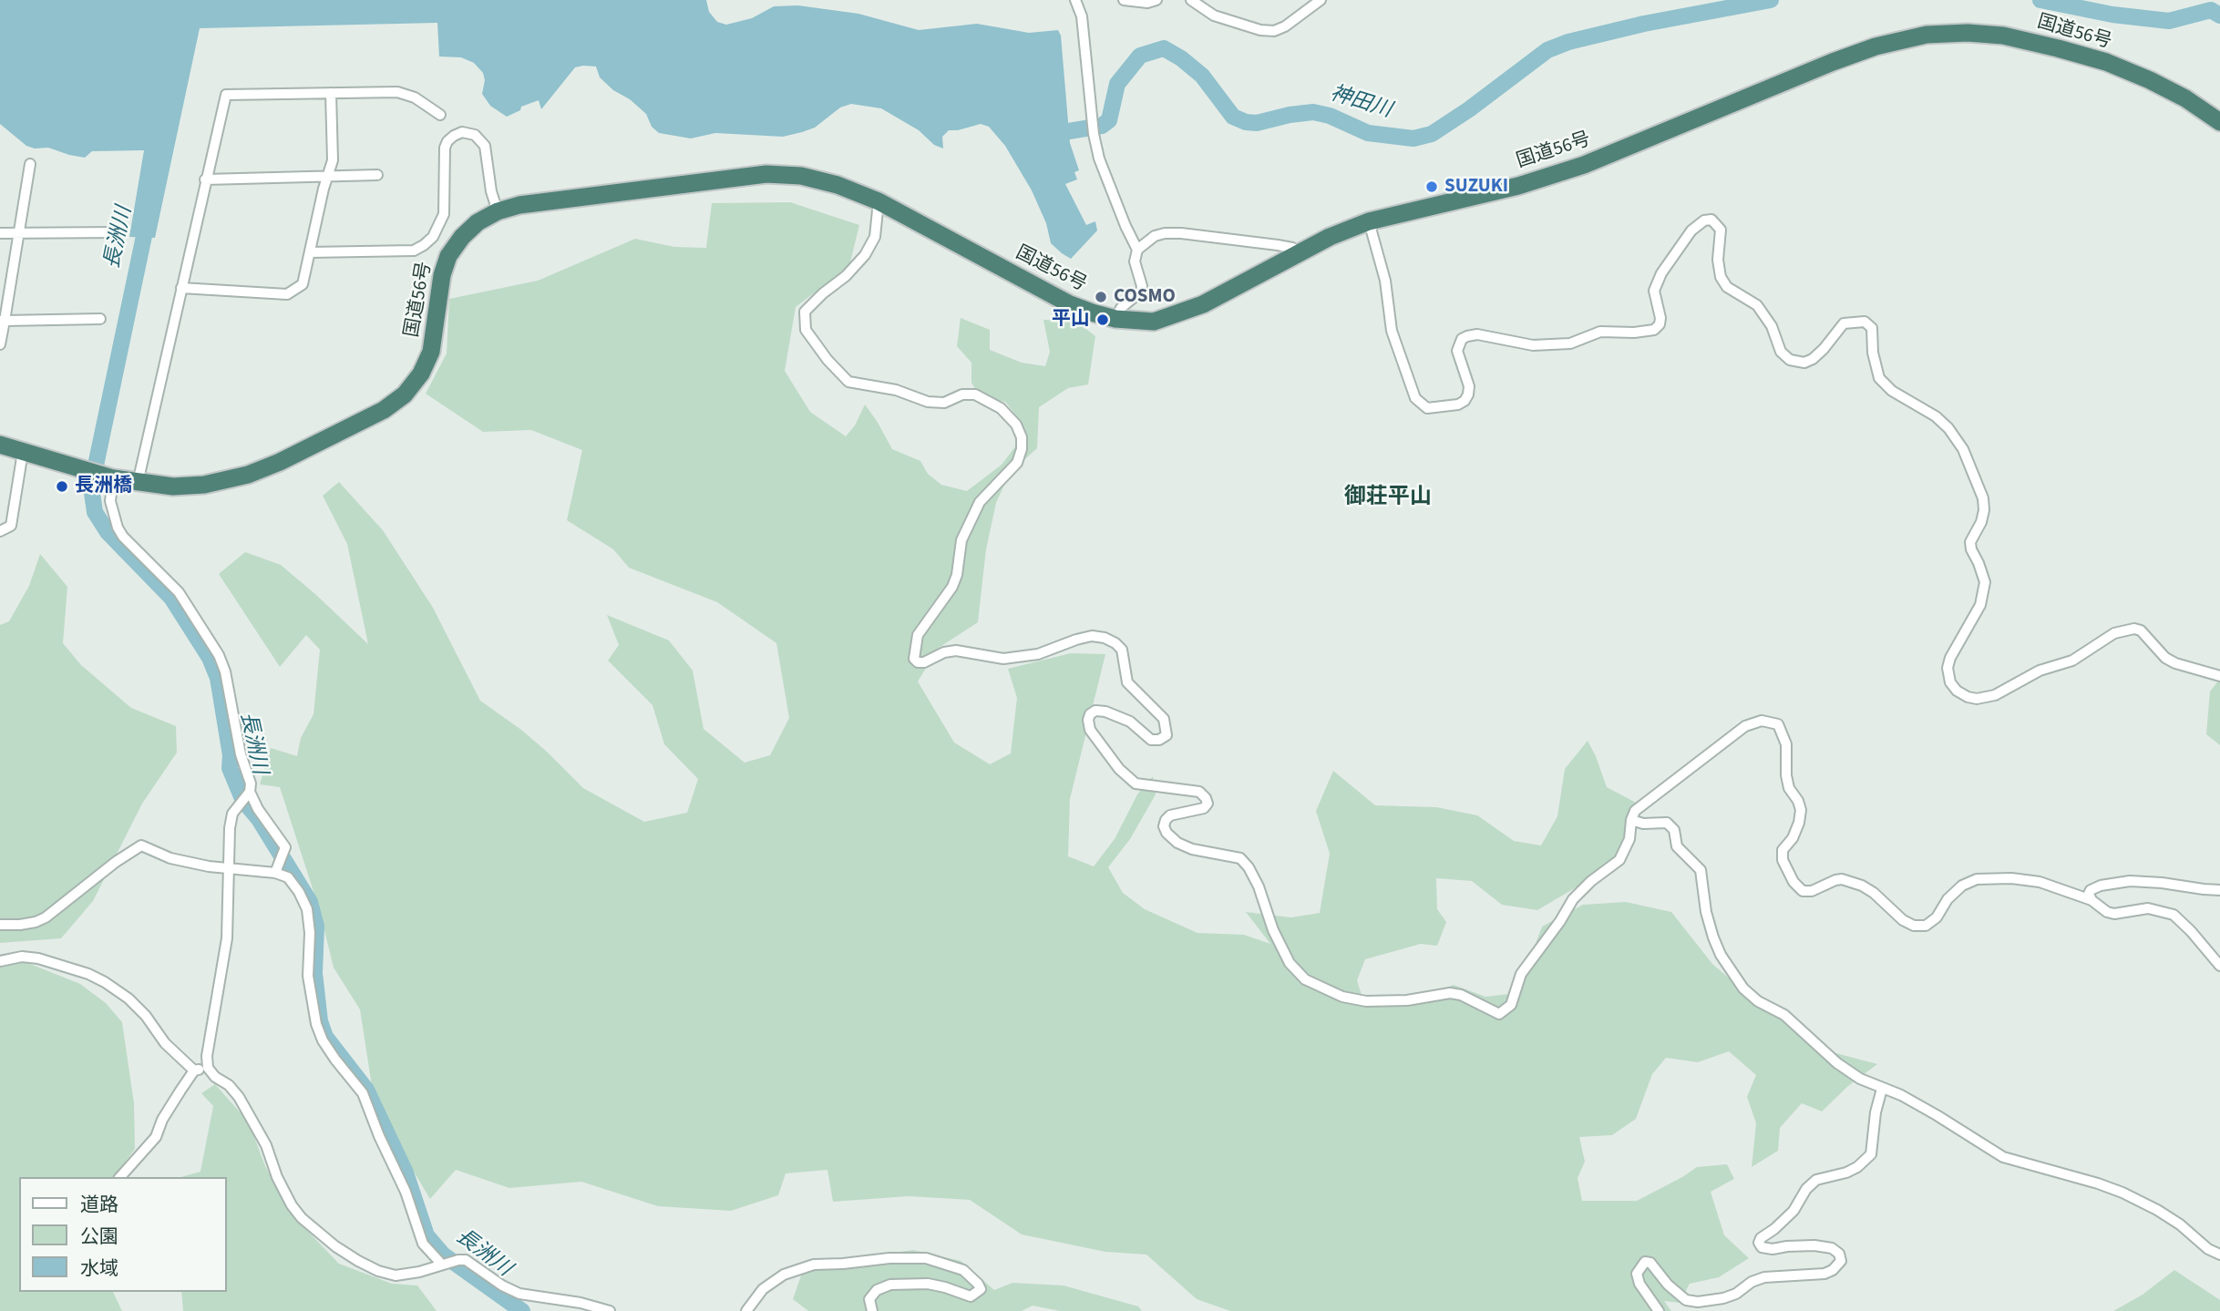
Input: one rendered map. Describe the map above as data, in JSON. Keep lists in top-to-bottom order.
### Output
{
  "streets": {
    "highway": ["国道56号"]
  },
  "districts": ["御荘平山"],
  "water": ["神田川", "長洲川"],
  "places": [
    "SUZUKI",
    "COSMO",
    "平山",
    "長洲橋"
  ],
  "legend": ["道路", "公園", "水域"]
}
